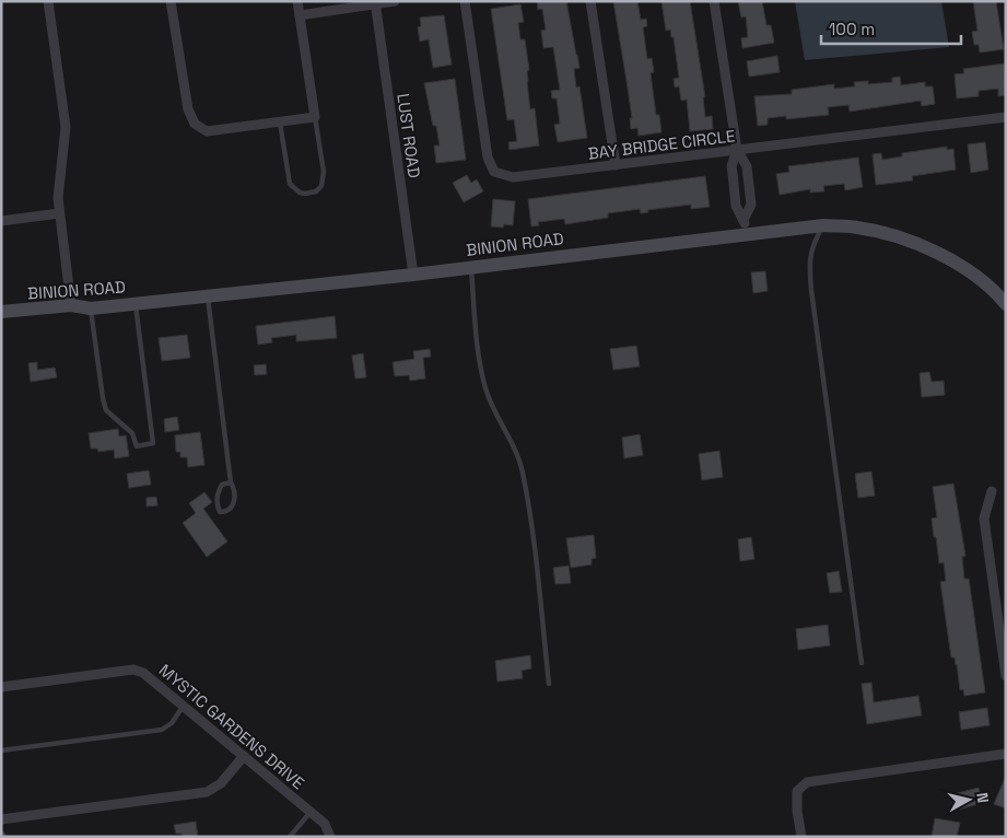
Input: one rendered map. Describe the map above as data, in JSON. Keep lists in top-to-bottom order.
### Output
{
  "streets": {
    "main road": ["BINION ROAD"],
    "street": ["LUST ROAD", "BAY BRIDGE CIRCLE", "MYSTIC GARDENS DRIVE"]
  },
  "crossings": [
    ["LUST ROAD", "BINION ROAD"]
  ],
  "scale_bar": "100 m",
  "north": "right"
}
